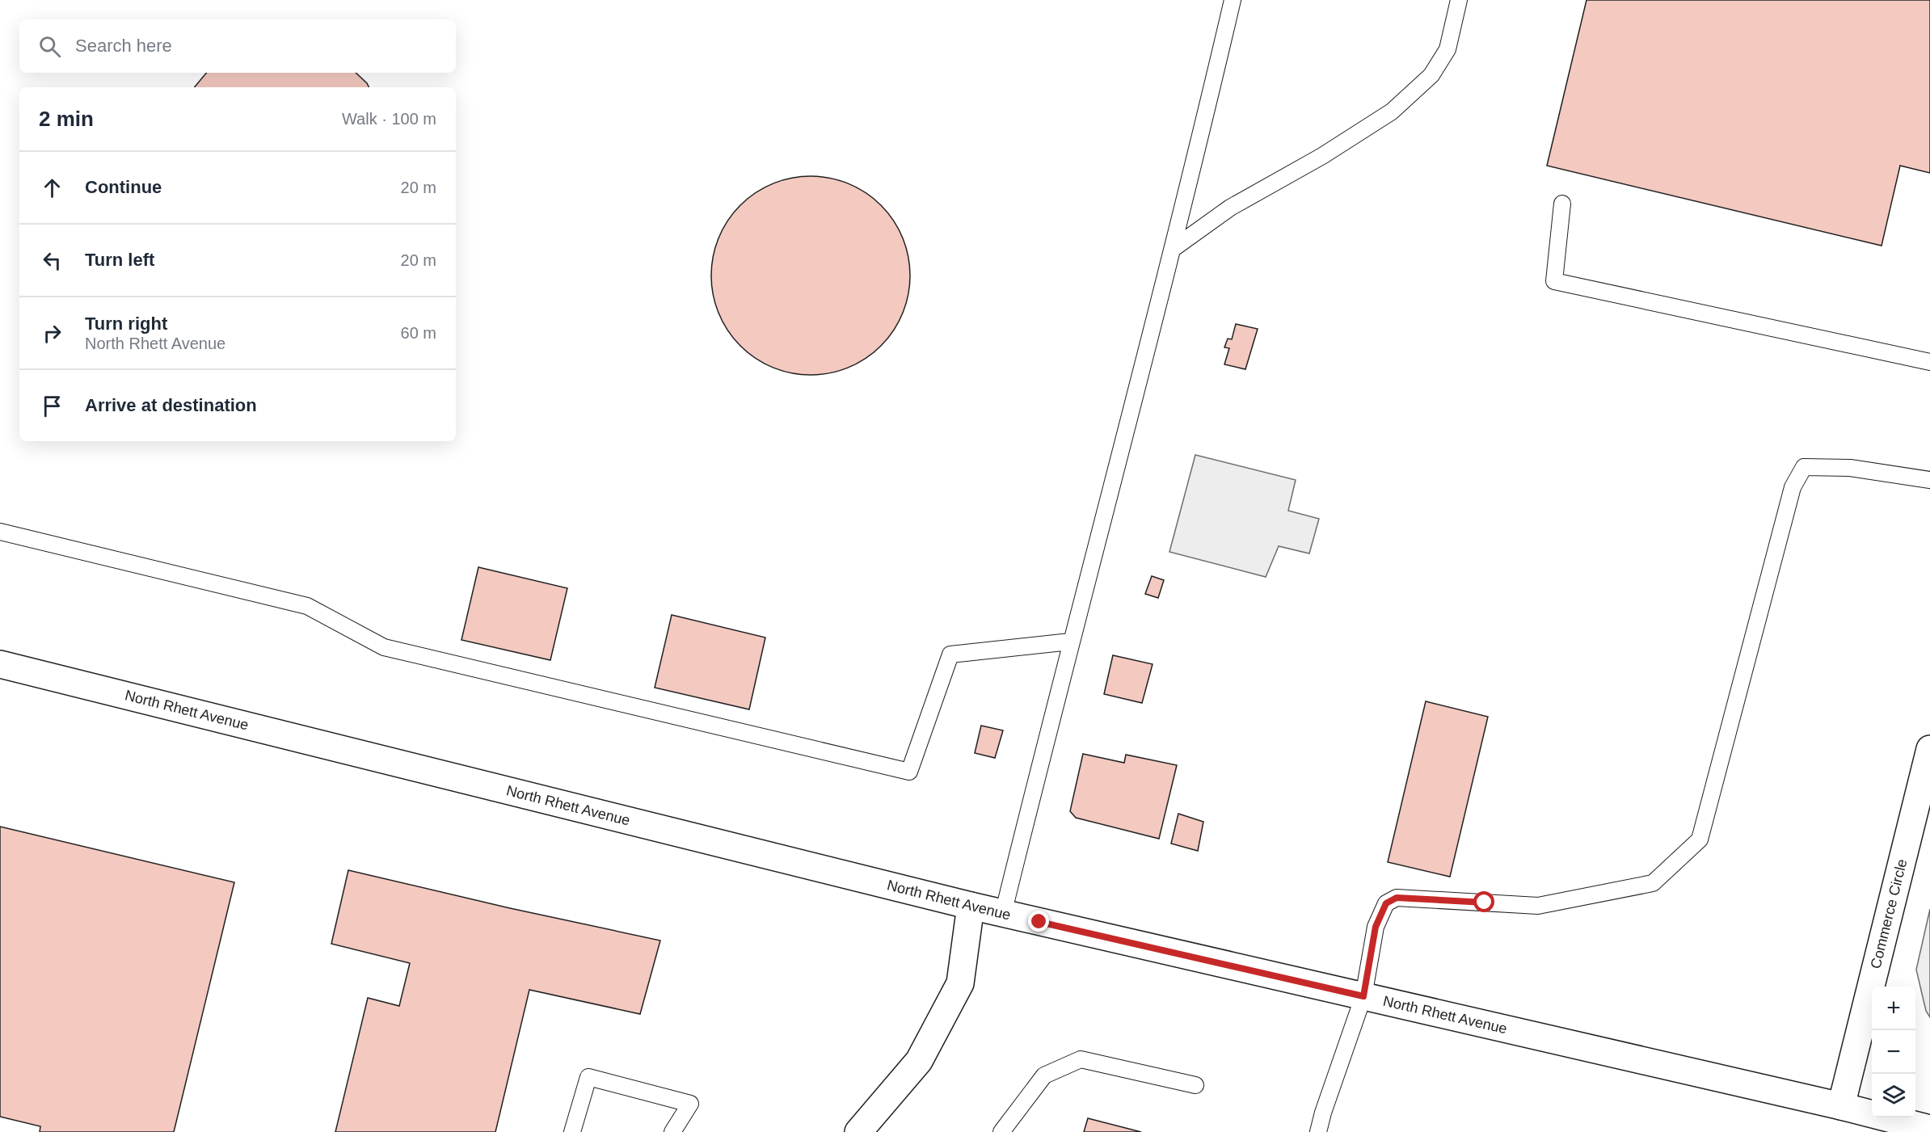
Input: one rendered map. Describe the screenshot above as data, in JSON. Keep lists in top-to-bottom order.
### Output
{
  "streets": {
    "main road": ["North Rhett Avenue", "Commerce Circle"]
  },
  "crossings": [
    ["North Rhett Avenue", "Commerce Circle"]
  ],
  "page": {
    "search": "Search here",
    "heading": ["2 min", "Walk · 100 m"],
    "list": [
      ["Continue", "20 m"],
      ["Turn left", "20 m"],
      ["Turn right", "North Rhett Avenue", "60 m"],
      "Arrive at destination"
    ],
    "map_buttons": ["+", "−"]
  }
}
